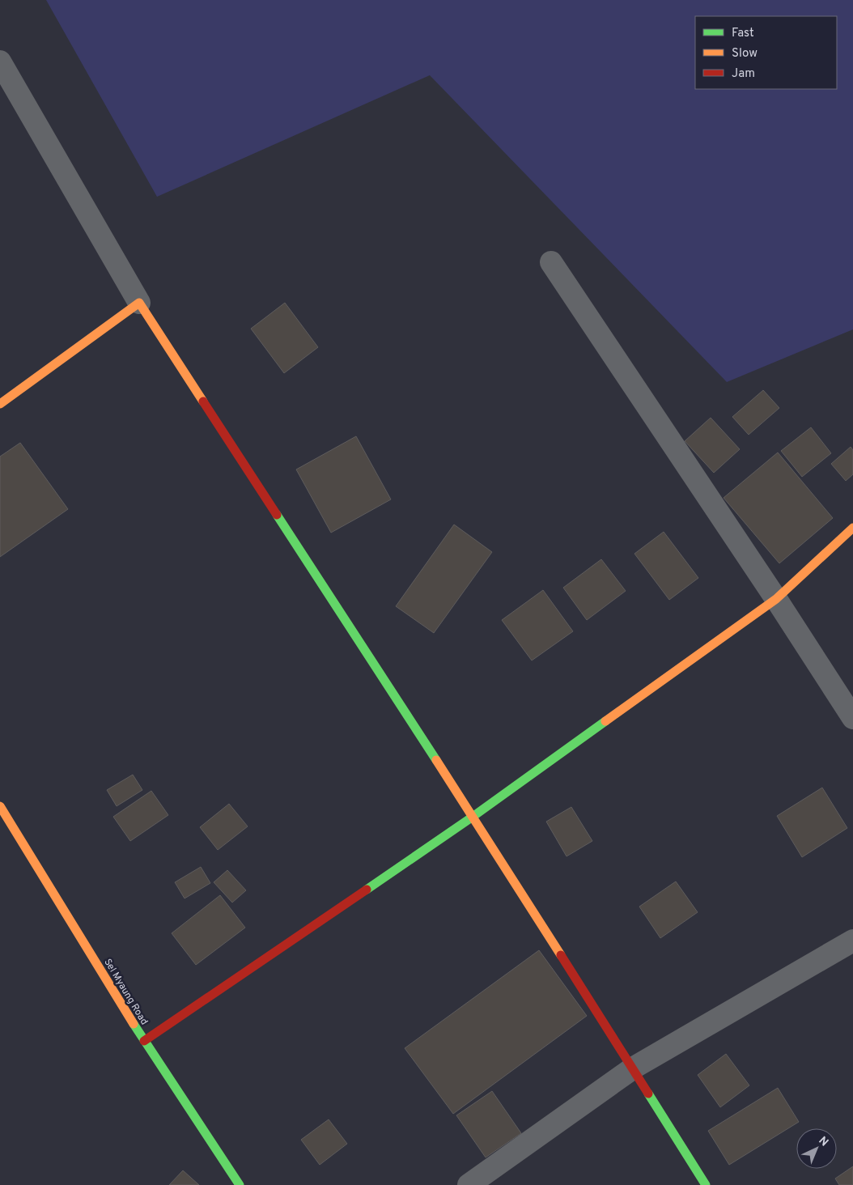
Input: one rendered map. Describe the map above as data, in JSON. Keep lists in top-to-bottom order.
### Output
{
  "streets": {
    "street": ["Sel Myaung Road"]
  },
  "legend": ["Fast", "Slow", "Jam"],
  "north": "top right"
}
